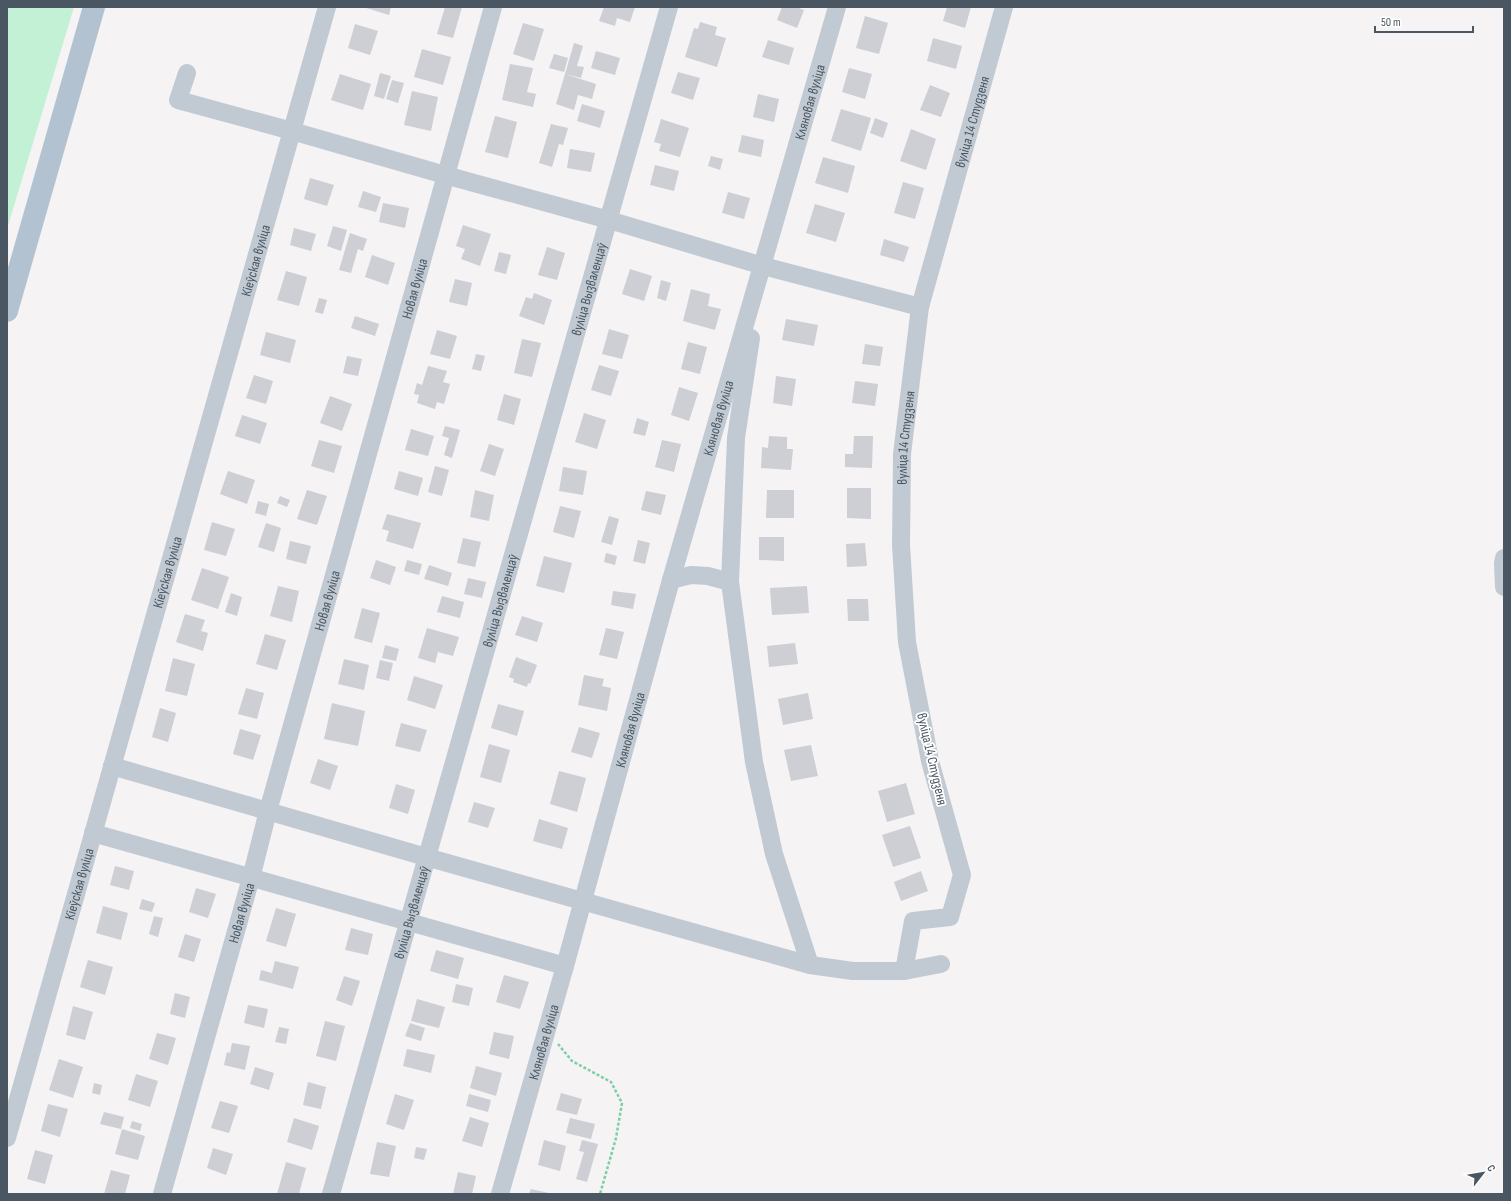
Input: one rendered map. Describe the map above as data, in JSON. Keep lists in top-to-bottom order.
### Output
{
  "streets": {
    "street": [
      "Кляновая вуліца",
      "вуліца 14 Студзеня",
      "Кіеўская вуліца",
      "Новая вуліца",
      "вуліца Вызваленцаў"
    ]
  },
  "scale_bar": "50 m",
  "north": "top right"
}
